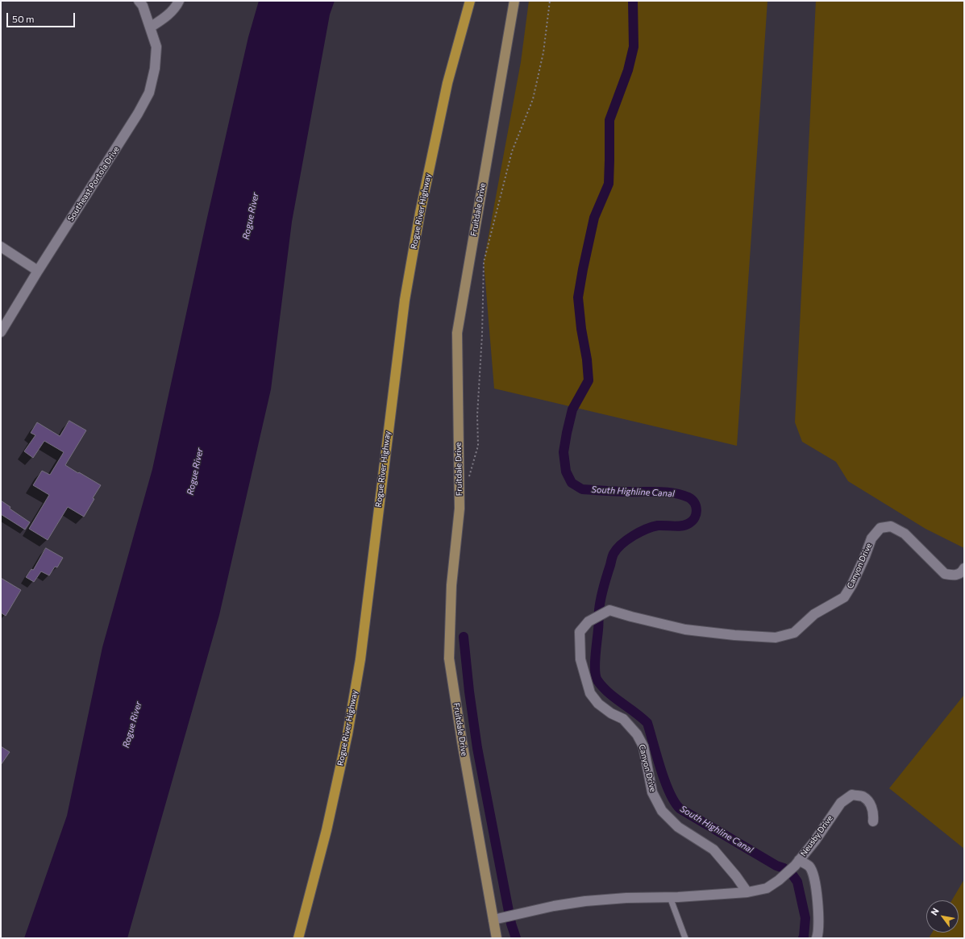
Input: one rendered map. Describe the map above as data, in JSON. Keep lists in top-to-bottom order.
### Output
{
  "streets": {
    "main road": ["Rogue River Highway"],
    "street": [
      "Southeast Portola Drive",
      "Fruitdale Drive",
      "Canyon Drive",
      "Neusby Drive"
    ]
  },
  "crossings": [
    ["Canyon Drive", "Neusby Drive"]
  ],
  "water": ["Rogue River", "South Highline Canal"],
  "scale_bar": "50 m",
  "north": "top left"
}
